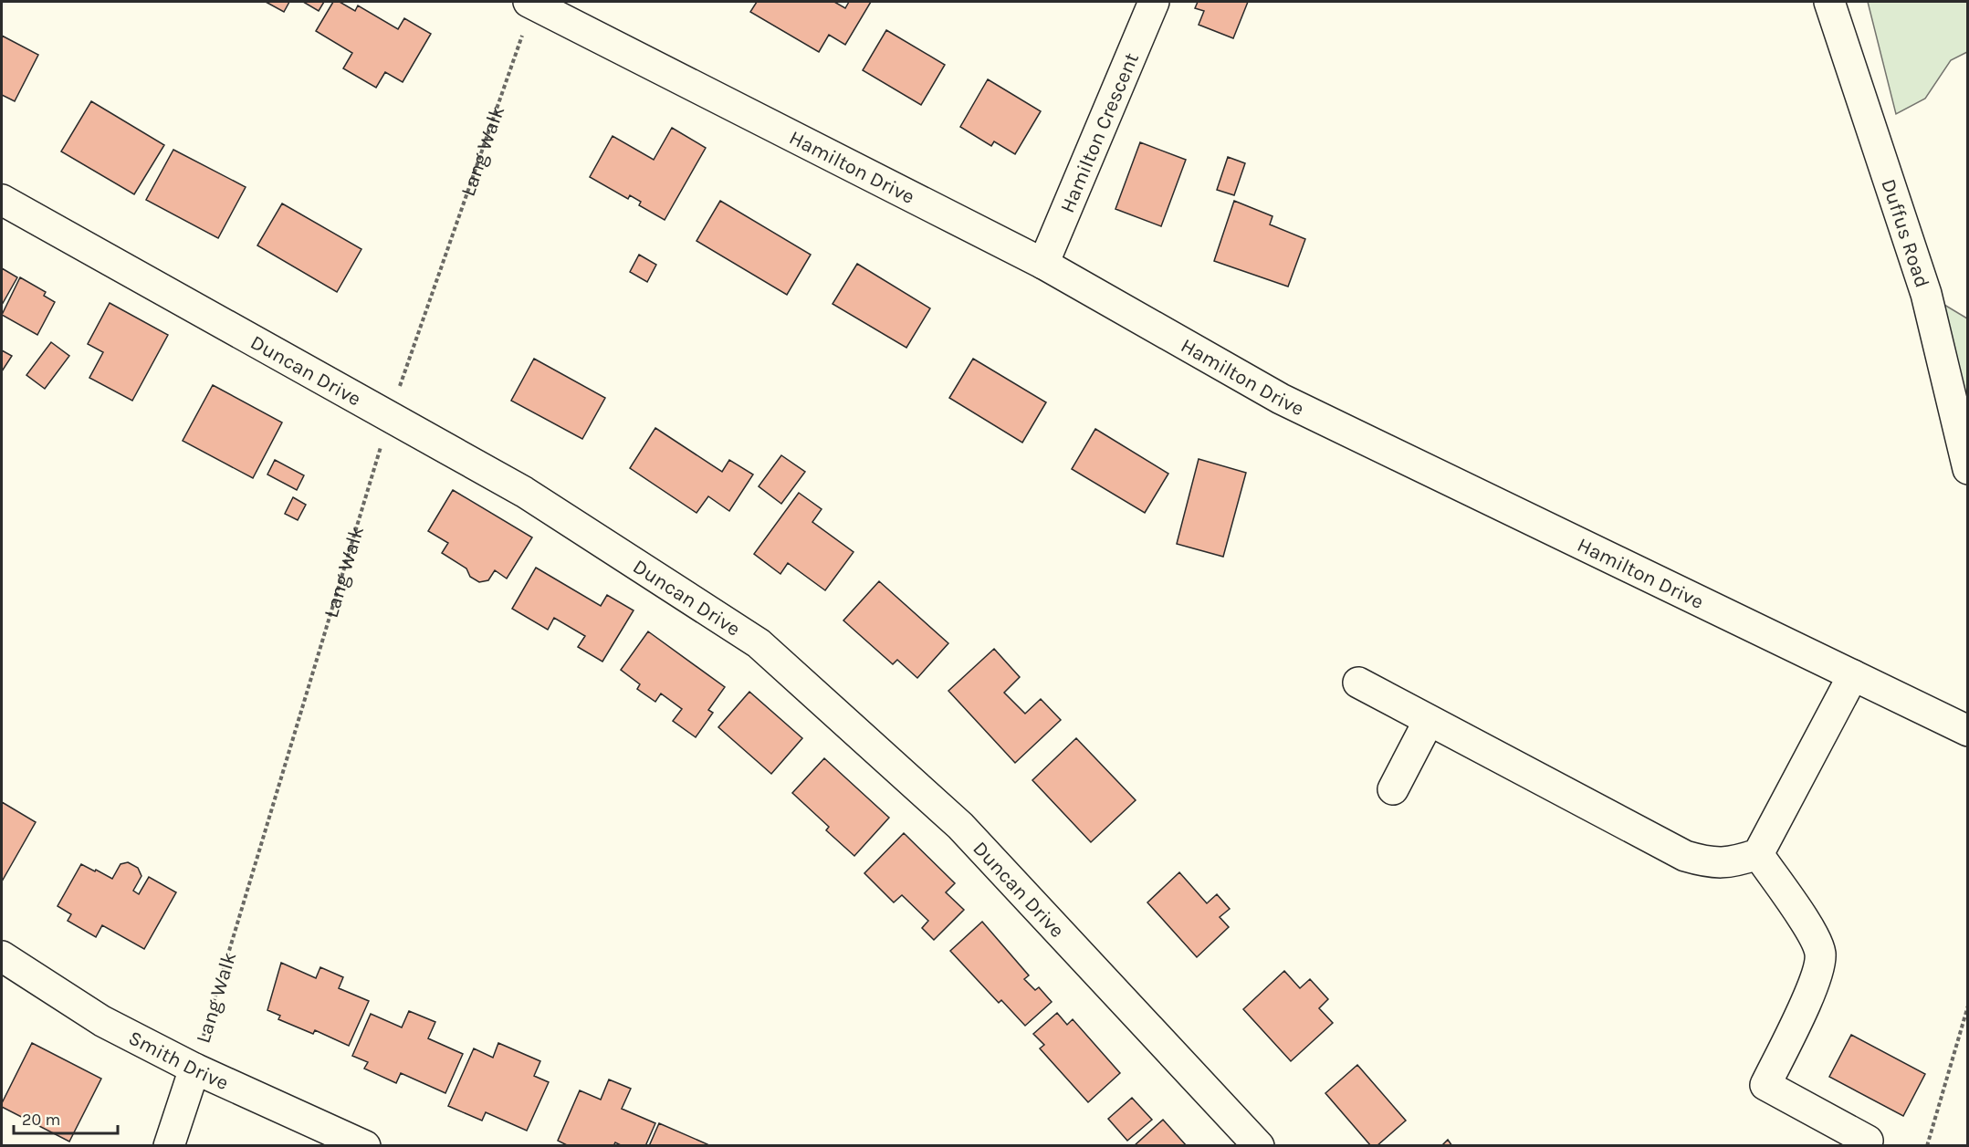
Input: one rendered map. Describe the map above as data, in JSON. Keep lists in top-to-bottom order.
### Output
{
  "streets": {
    "street": [
      "Hamilton Crescent",
      "Lang Walk",
      "Hamilton Drive",
      "Duffus Road",
      "Duncan Drive",
      "Smith Drive"
    ]
  },
  "crossings": [
    ["Hamilton Crescent", "Hamilton Drive"],
    ["Lang Walk", "Hamilton Drive"],
    ["Lang Walk", "Duncan Drive"],
    ["Lang Walk", "Smith Drive"]
  ],
  "scale_bar": "20 m"
}
